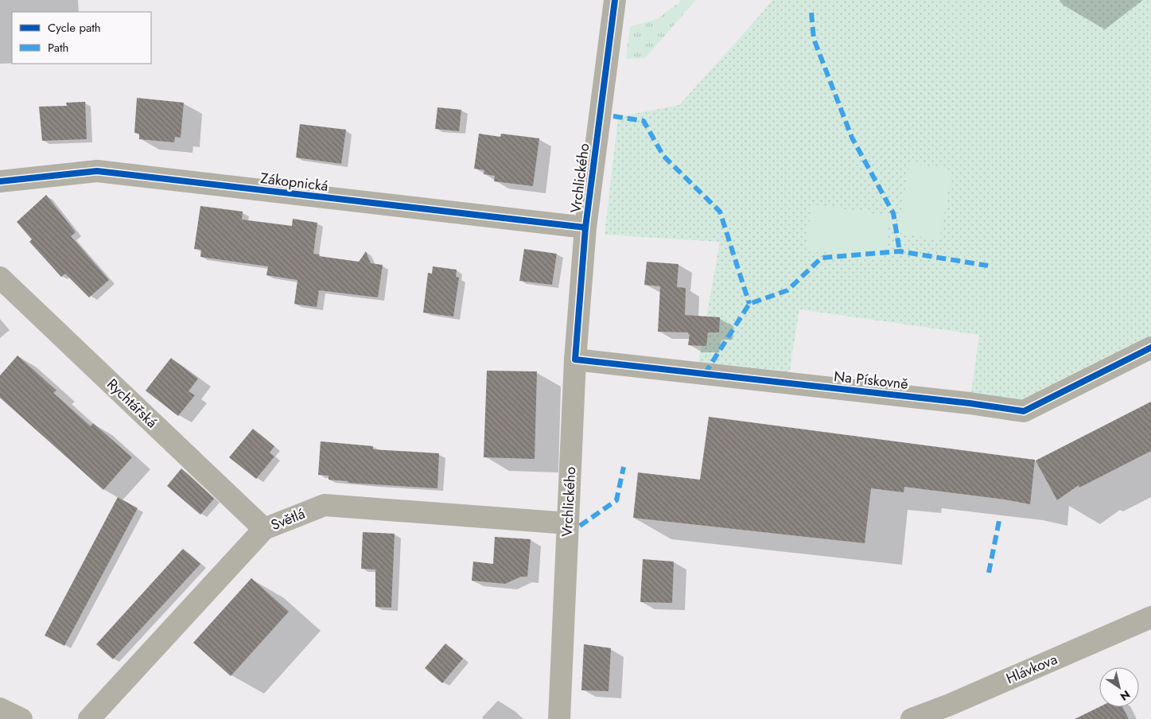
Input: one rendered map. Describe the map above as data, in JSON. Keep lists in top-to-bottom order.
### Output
{
  "streets": {
    "street": [
      "Vrchlického",
      "Zákopnická",
      "Na Pískovně",
      "Rychtářská",
      "Světlá",
      "Hlávkova"
    ]
  },
  "crossings": [
    ["Vrchlického", "Zákopnická"],
    ["Vrchlického", "Na Pískovně"],
    ["Vrchlického", "Světlá"],
    ["Rychtářská", "Světlá"]
  ],
  "legend": ["Cycle path", "Path"],
  "north": "bottom right"
}
